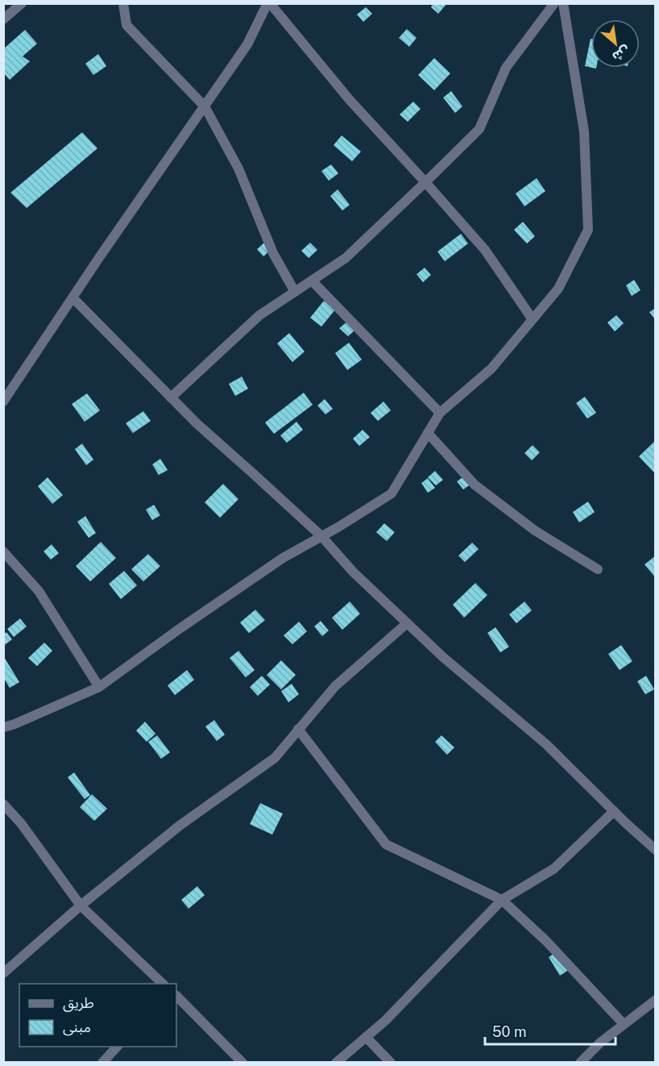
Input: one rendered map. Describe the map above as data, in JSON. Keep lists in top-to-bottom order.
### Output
{
  "legend": ["طريق", "مبنى"],
  "scale_bar": "50 m",
  "north": "bottom right"
}
